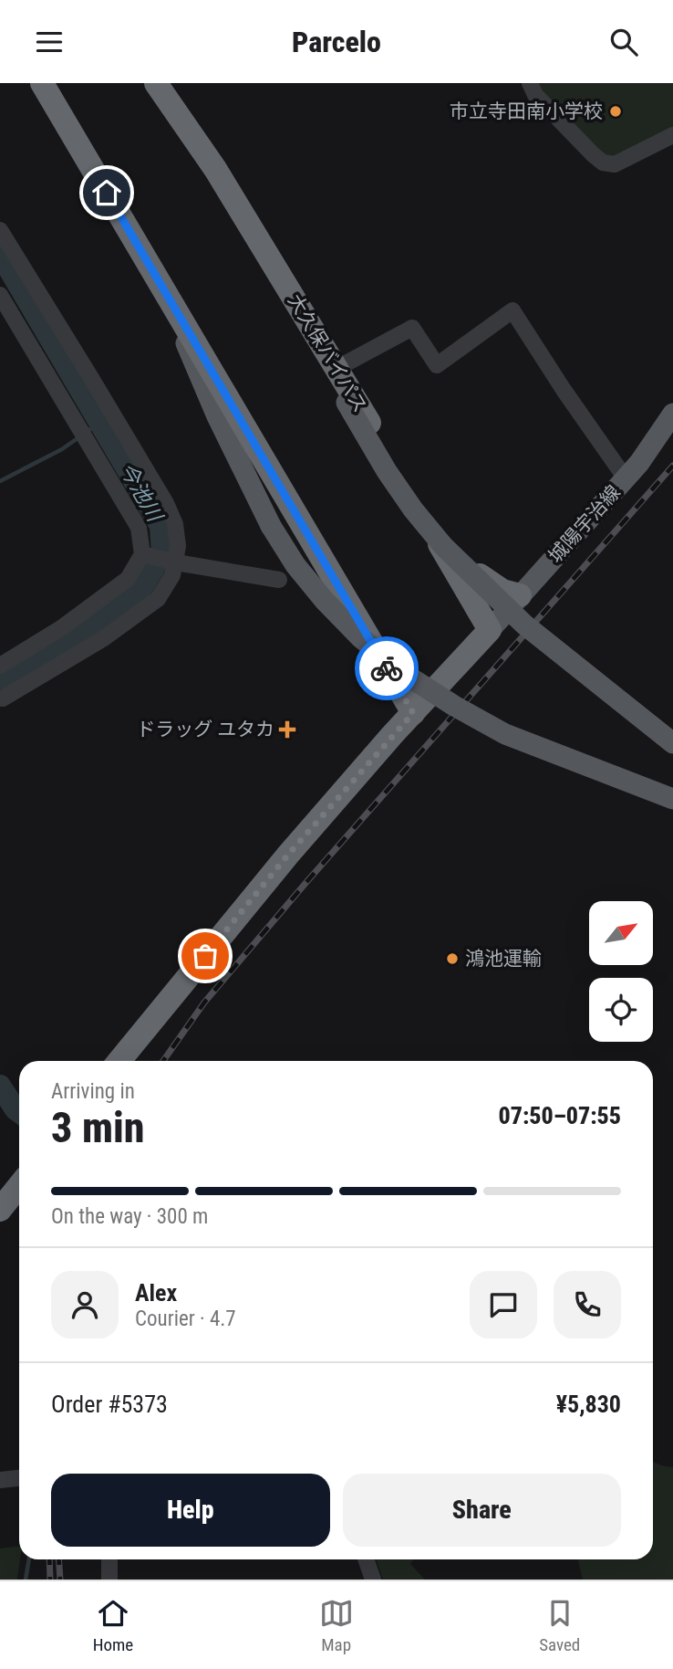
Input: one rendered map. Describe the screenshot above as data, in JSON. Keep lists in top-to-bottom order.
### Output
{
  "streets": {
    "highway": ["大久保バイパス"],
    "main road": ["城陽宇治線"]
  },
  "crossings": [
    ["大久保バイパス", "城陽宇治線"]
  ],
  "water": ["今池川"],
  "places": {
    "other": ["市立寺田南小学校", "鴻池運輸"],
    "health": ["ドラッグ ユタカ"]
  },
  "north": "top right",
  "page": {
    "header": "Parcelo",
    "heading": ["3 min", "Arriving in", "07:50–07:55"],
    "panel": [
      "Alex",
      "Courier · 4.7",
      "Order #5373",
      "¥5,830"
    ],
    "bar": "On the way · 300 m",
    "buttons": ["Help", "Share"],
    "tabs": ["Home", "Map", "Saved"]
  }
}
